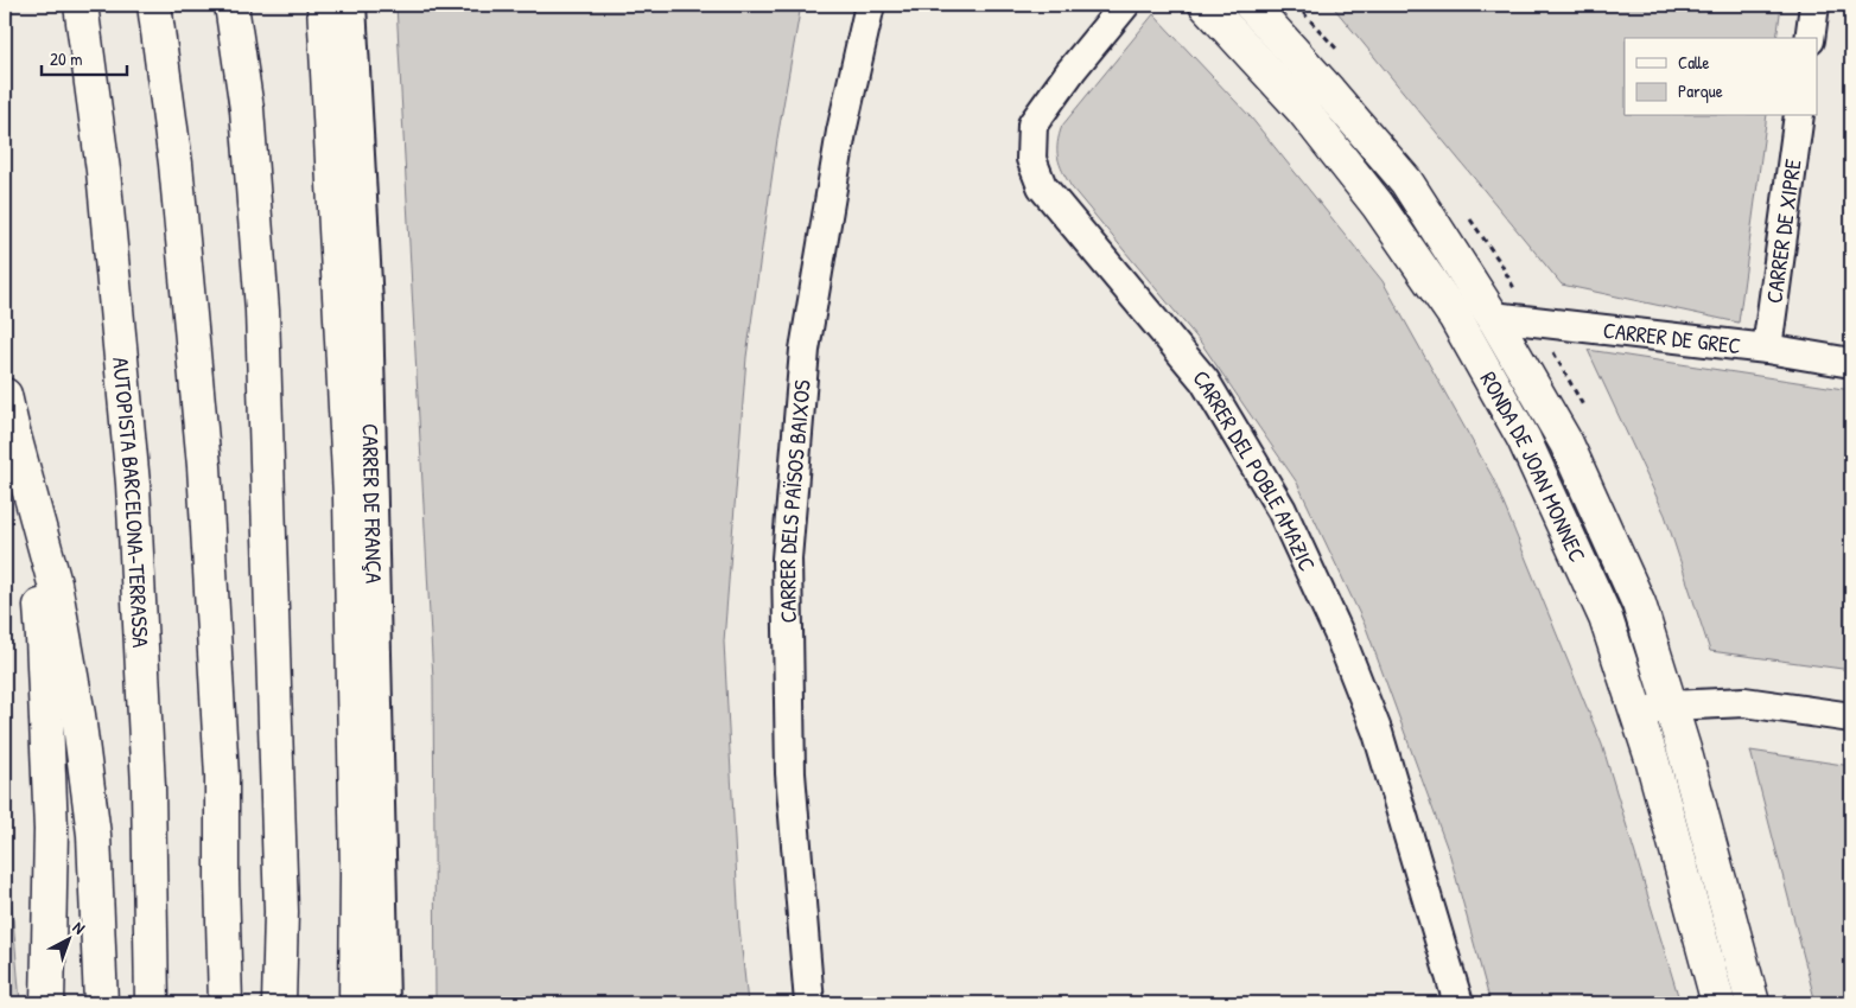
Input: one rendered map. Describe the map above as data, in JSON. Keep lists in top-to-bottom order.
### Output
{
  "streets": {
    "main road": ["RONDA DE JOAN MONNEC", "AUTOPISTA BARCELONA-TERRASSA"],
    "street": [
      "CARRER DE XIPRE",
      "CARRER DE GREC",
      "CARRER DEL POBLE AMAZIC",
      "CARRER DELS PAÏSOS BAIXOS",
      "CARRER DE FRANÇA"
    ]
  },
  "crossings": [
    ["CARRER DE XIPRE", "CARRER DE GREC"],
    ["CARRER DE GREC", "RONDA DE JOAN MONNEC"]
  ],
  "legend": ["Calle", "Parque"],
  "scale_bar": "20 m",
  "north": "top right"
}
